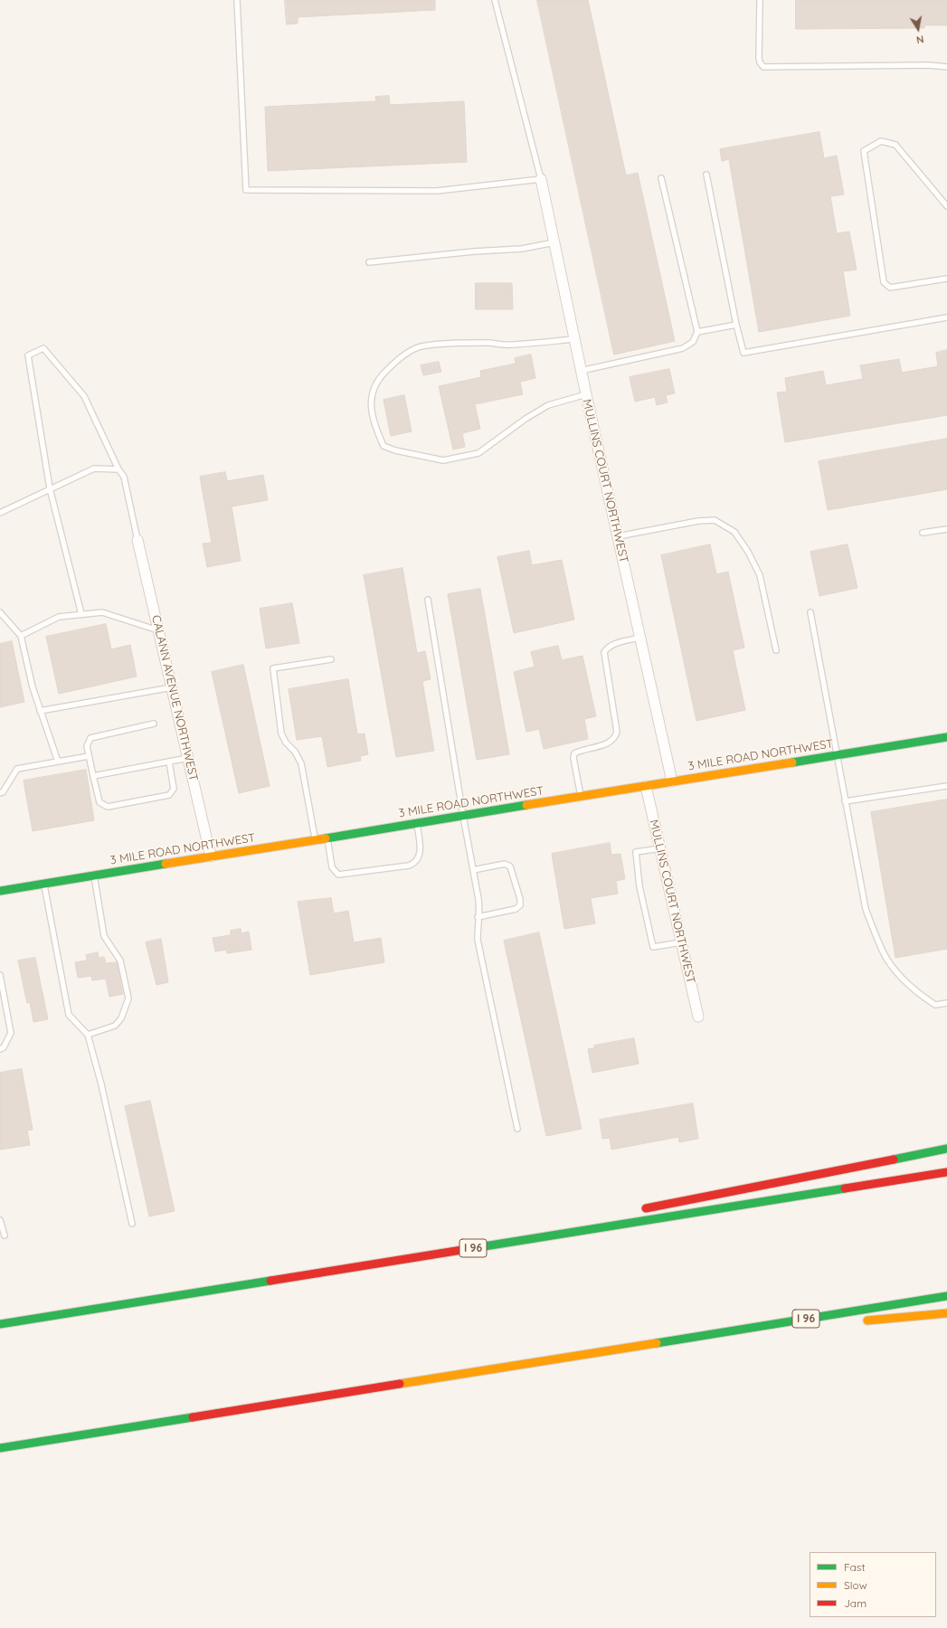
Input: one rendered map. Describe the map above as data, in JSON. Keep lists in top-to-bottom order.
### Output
{
  "streets": {
    "main road": ["3 MILE ROAD NORTHWEST", "I 96"],
    "street": ["MULLINS COURT NORTHWEST", "CALANN AVENUE NORTHWEST"]
  },
  "crossings": [
    ["MULLINS COURT NORTHWEST", "3 MILE ROAD NORTHWEST"],
    ["CALANN AVENUE NORTHWEST", "3 MILE ROAD NORTHWEST"]
  ],
  "legend": ["Fast", "Slow", "Jam"],
  "north": "bottom"
}
